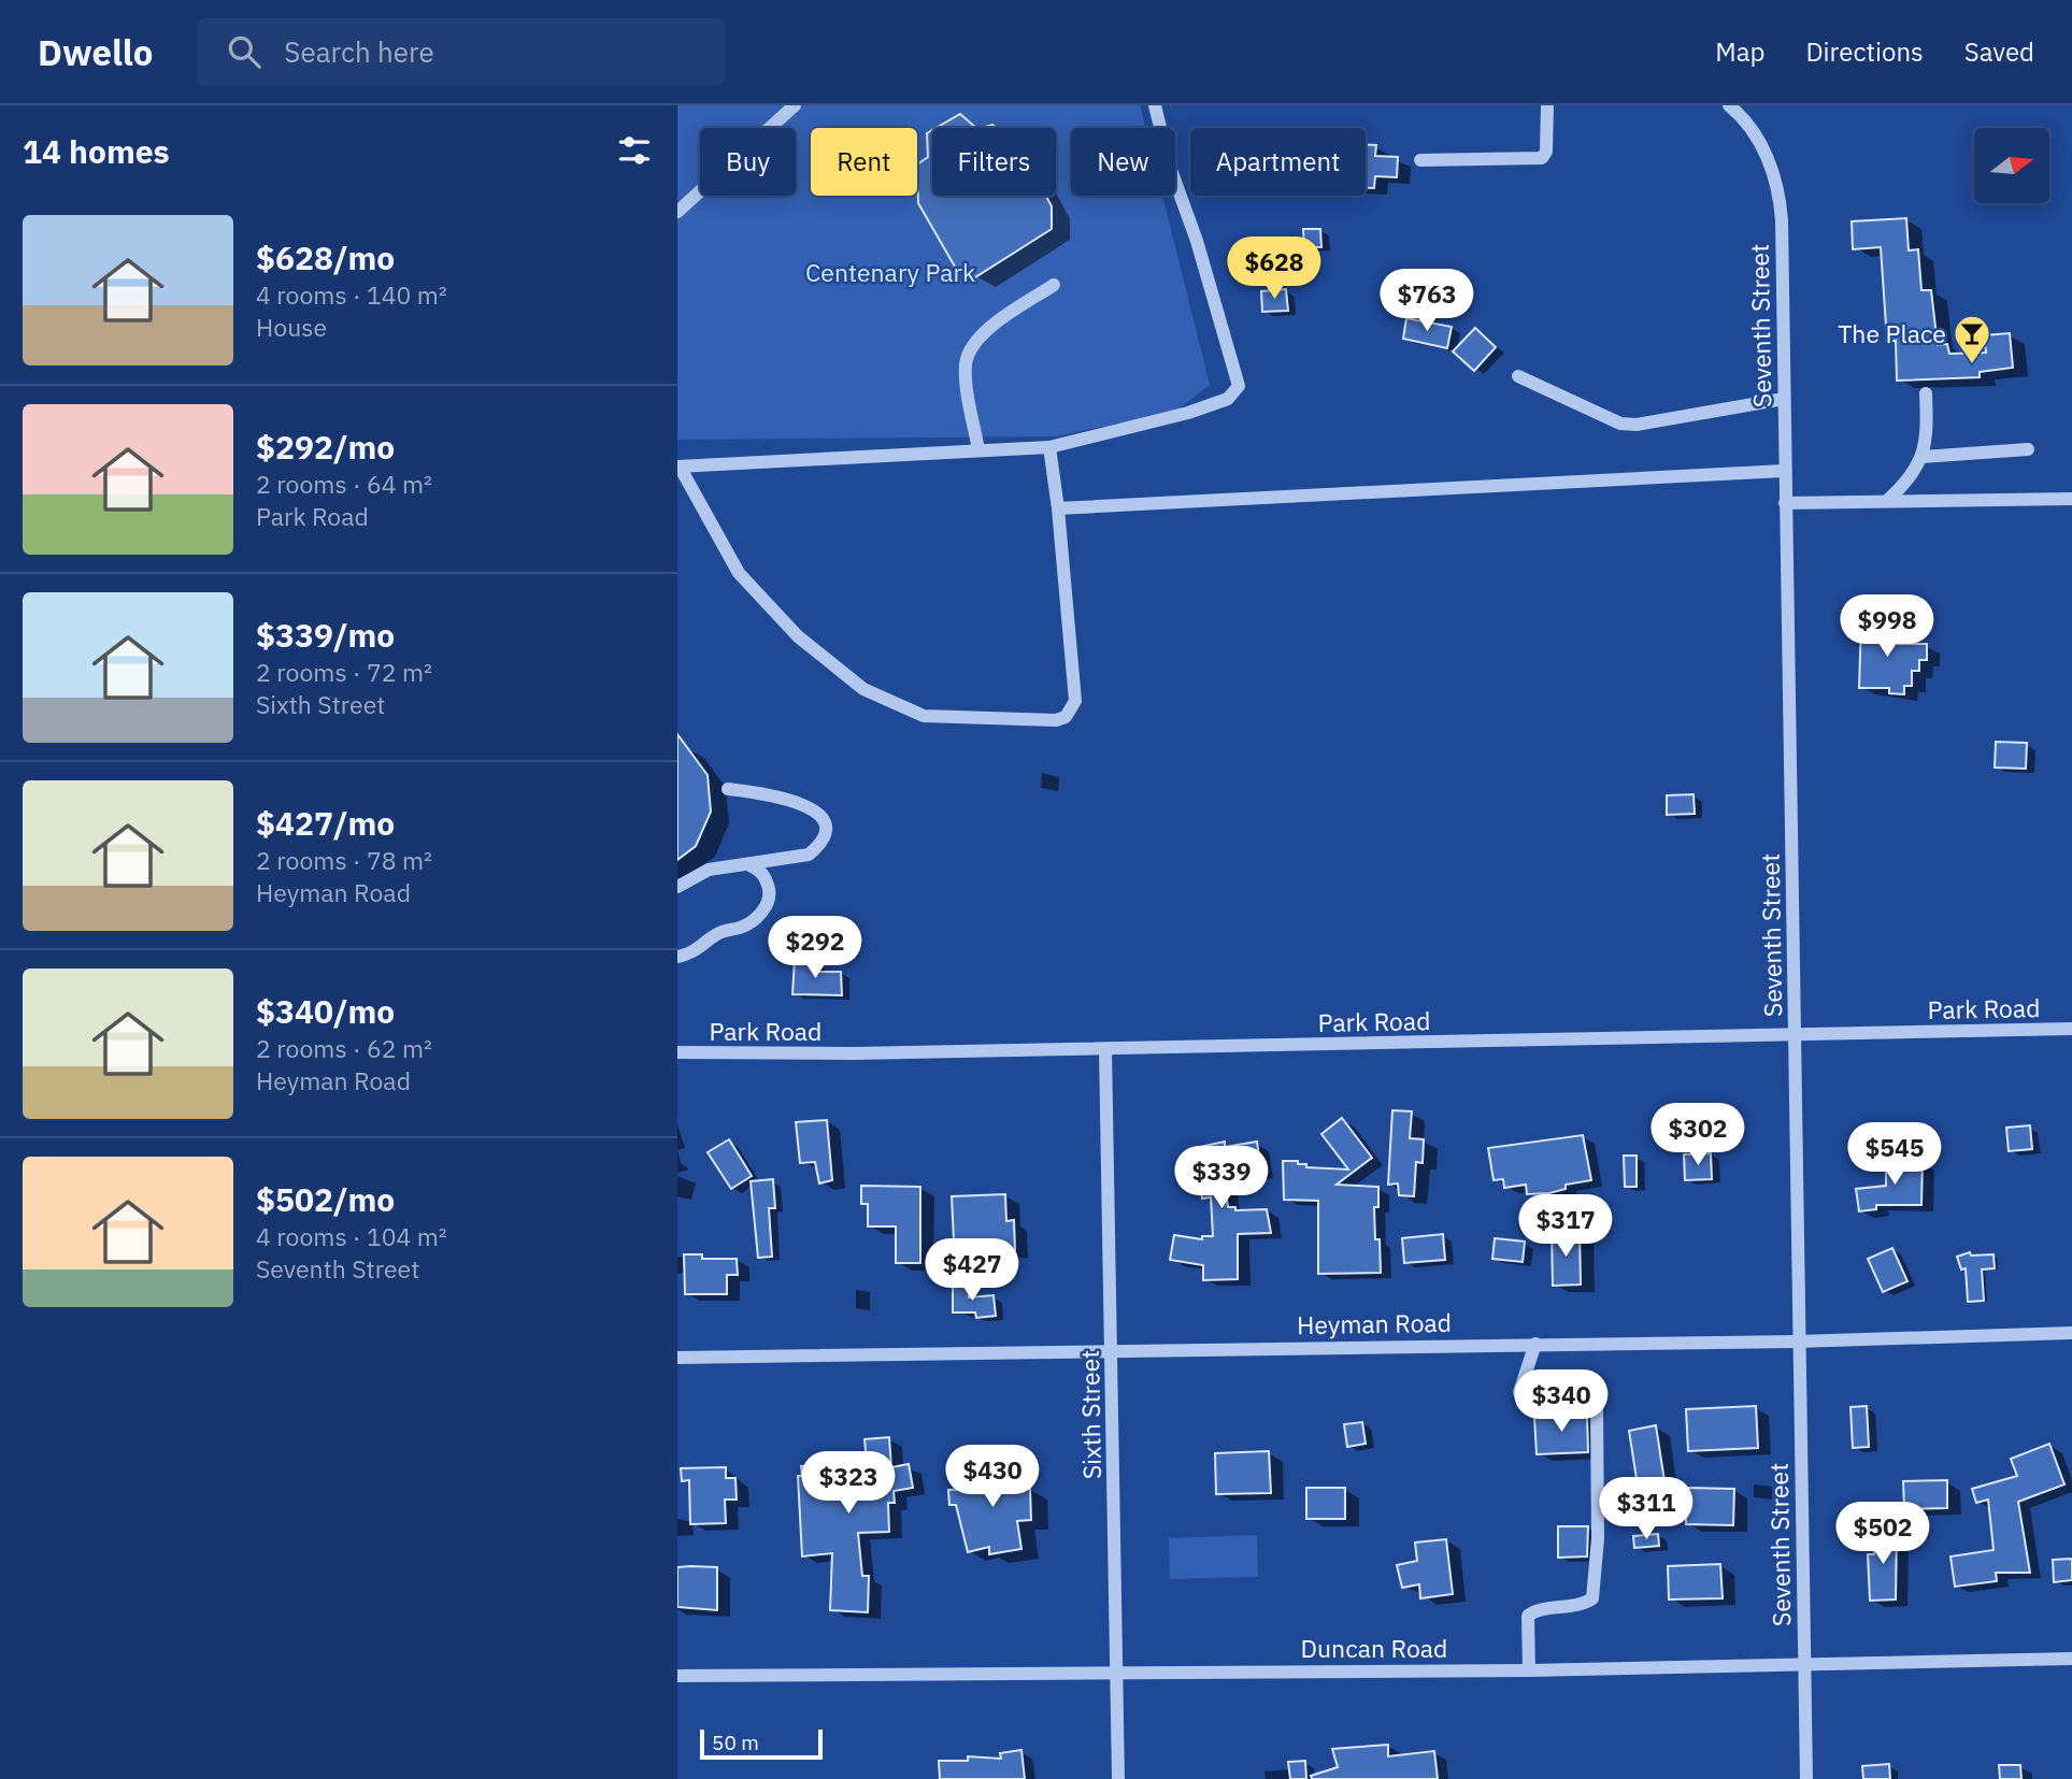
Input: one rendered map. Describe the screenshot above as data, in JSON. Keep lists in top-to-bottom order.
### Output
{
  "streets": {
    "street": [
      "Seventh Street",
      "Park Road",
      "Heyman Road",
      "Sixth Street",
      "Duncan Road"
    ]
  },
  "crossings": [
    ["Seventh Street", "Park Road"],
    ["Seventh Street", "Heyman Road"],
    ["Seventh Street", "Duncan Road"],
    ["Park Road", "Sixth Street"],
    ["Heyman Road", "Sixth Street"],
    ["Sixth Street", "Duncan Road"]
  ],
  "parks": ["Centenary Park"],
  "places": {
    "bar": ["The Place"]
  },
  "scale_bar": "50 m",
  "north": "right",
  "page": {
    "header": "Dwello",
    "search": "Search here",
    "nav": ["Map", "Directions", "Saved"],
    "heading": "14 homes",
    "chip": [
      "Buy",
      "Rent",
      "Filters",
      "New",
      "Apartment"
    ],
    "list": [
      {
        "name": "$628/mo",
        "note": "4 rooms · 140 m² · House"
      },
      {
        "name": "$292/mo",
        "note": "2 rooms · 64 m² · Park Road"
      },
      {
        "name": "$339/mo",
        "note": "2 rooms · 72 m² · Sixth Street"
      },
      {
        "name": "$427/mo",
        "note": "2 rooms · 78 m² · Heyman Road"
      },
      {
        "name": "$340/mo",
        "note": "2 rooms · 62 m² · Heyman Road"
      },
      {
        "name": "$502/mo",
        "note": "4 rooms · 104 m² · Seventh Street"
      }
    ],
    "price": [
      "$628",
      "$763",
      "$998",
      "$292",
      "$302",
      "$545",
      "$339",
      "$317",
      "$427",
      "$340",
      "$430",
      "$323",
      "$311",
      "$502"
    ],
    "scale": "50 m"
  }
}
